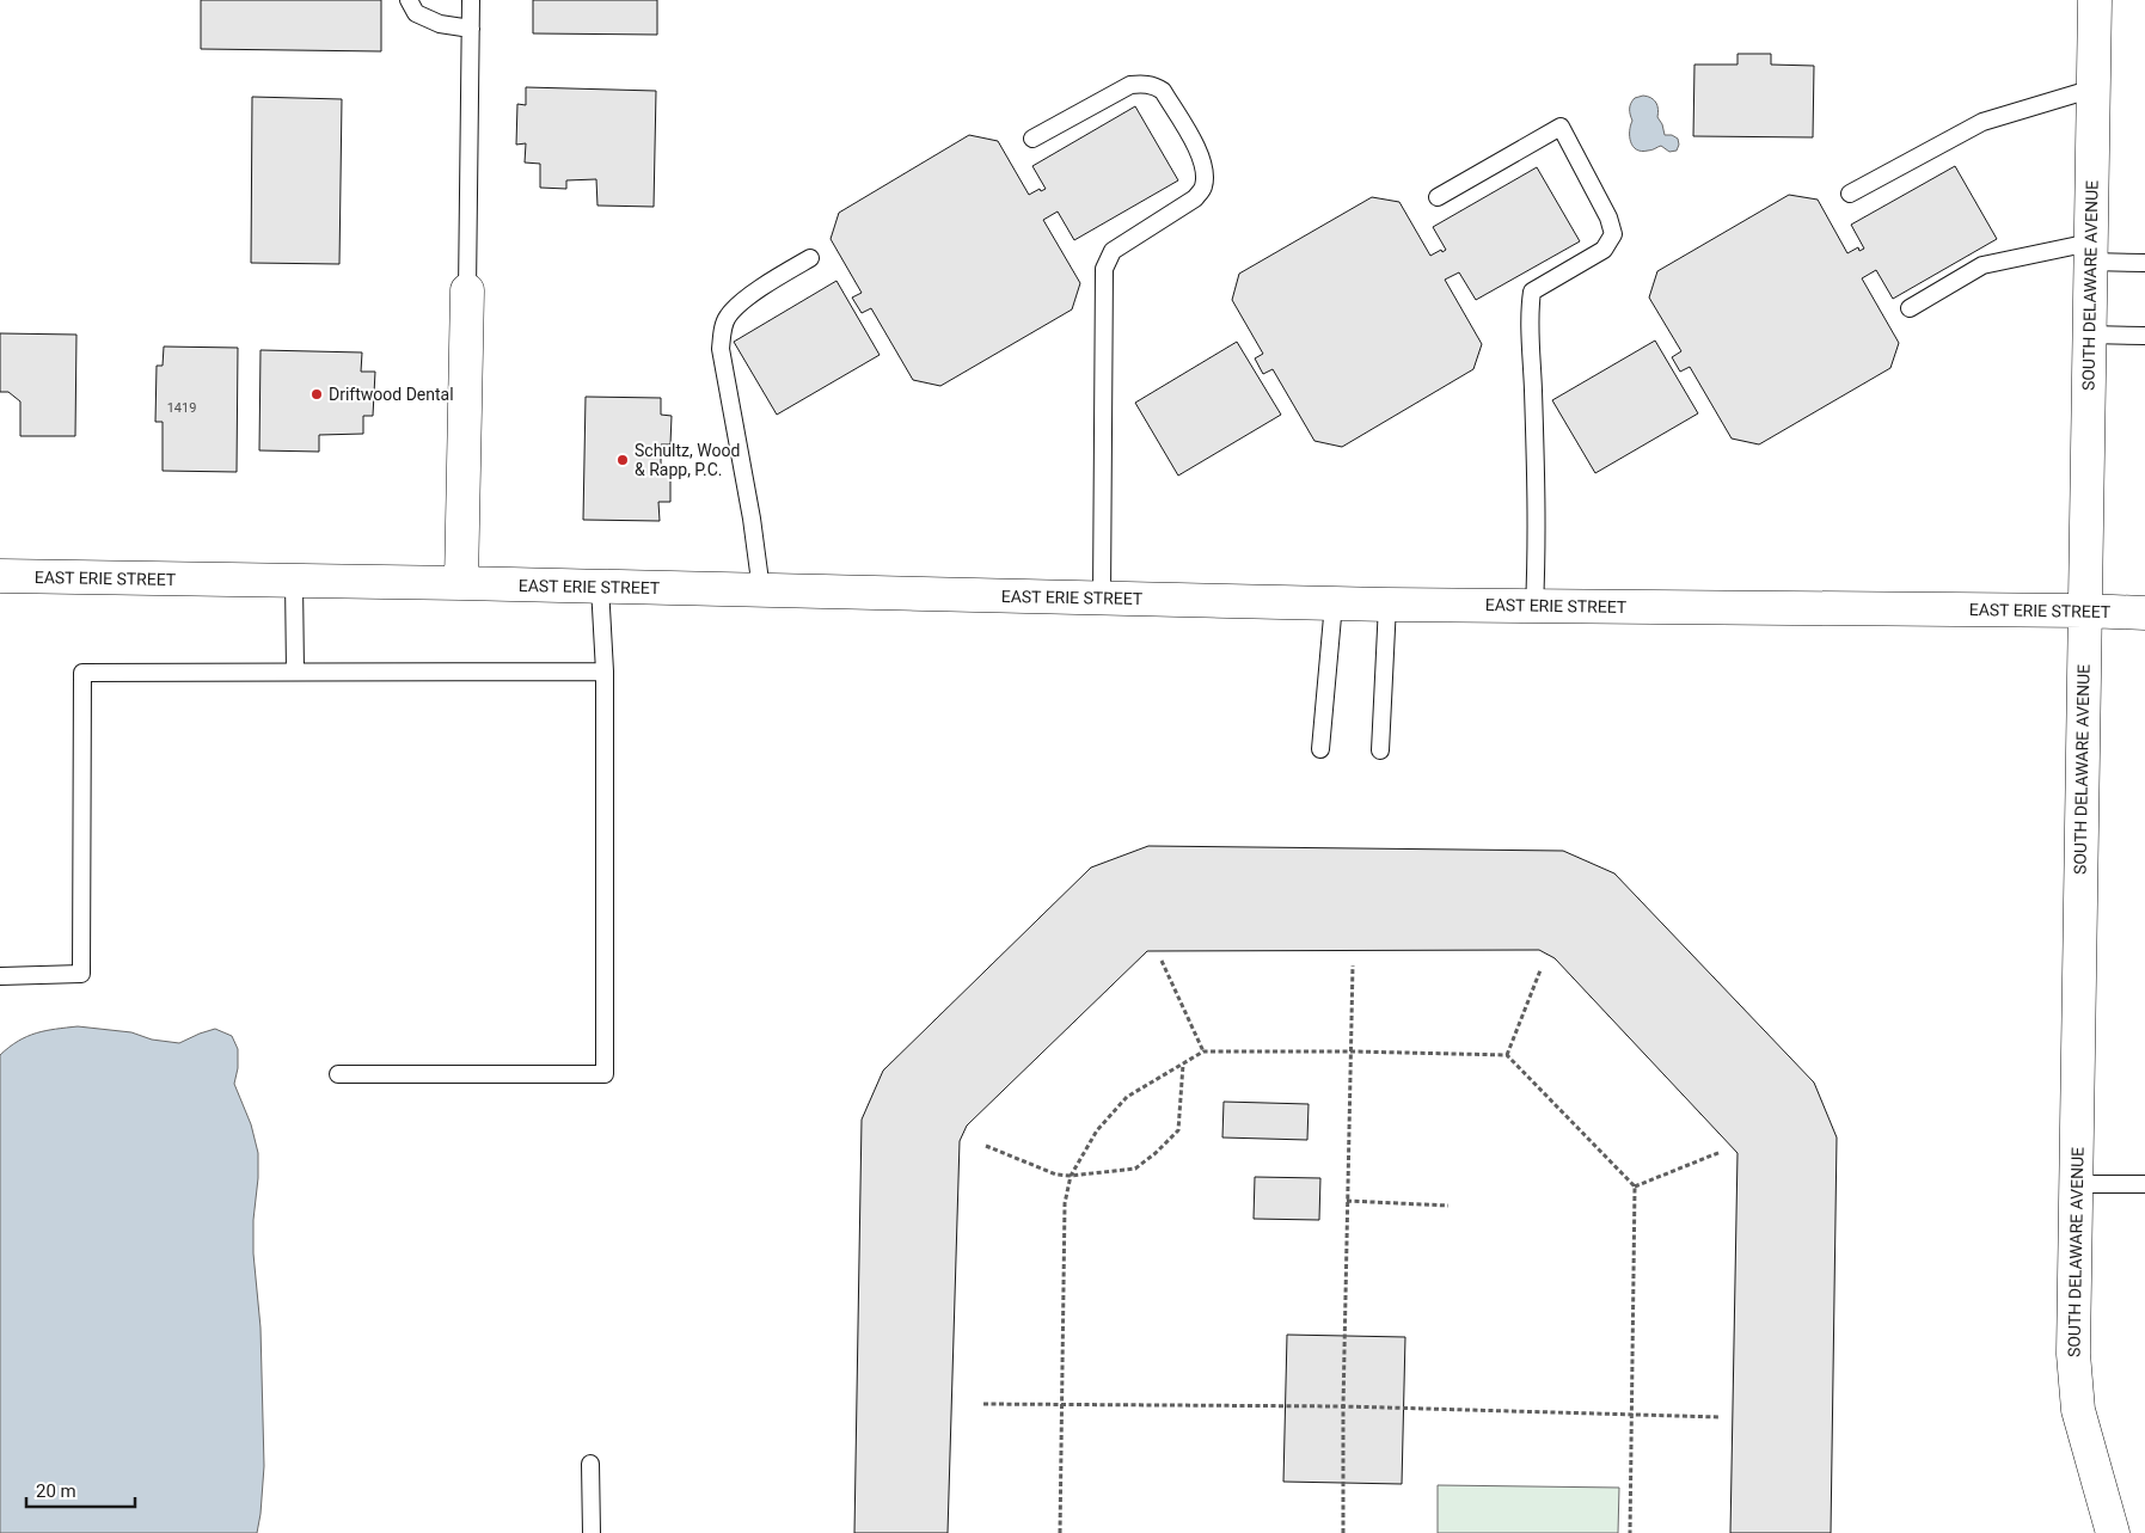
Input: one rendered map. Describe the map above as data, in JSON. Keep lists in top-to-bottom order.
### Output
{
  "streets": {
    "street": ["SOUTH DELAWARE AVENUE", "EAST ERIE STREET"]
  },
  "crossings": [
    ["SOUTH DELAWARE AVENUE", "EAST ERIE STREET"]
  ],
  "places": ["Driftwood Dental", "Schultz, Wood & Rapp, P.C."],
  "house_numbers": ["1419"],
  "scale_bar": "20 m"
}
